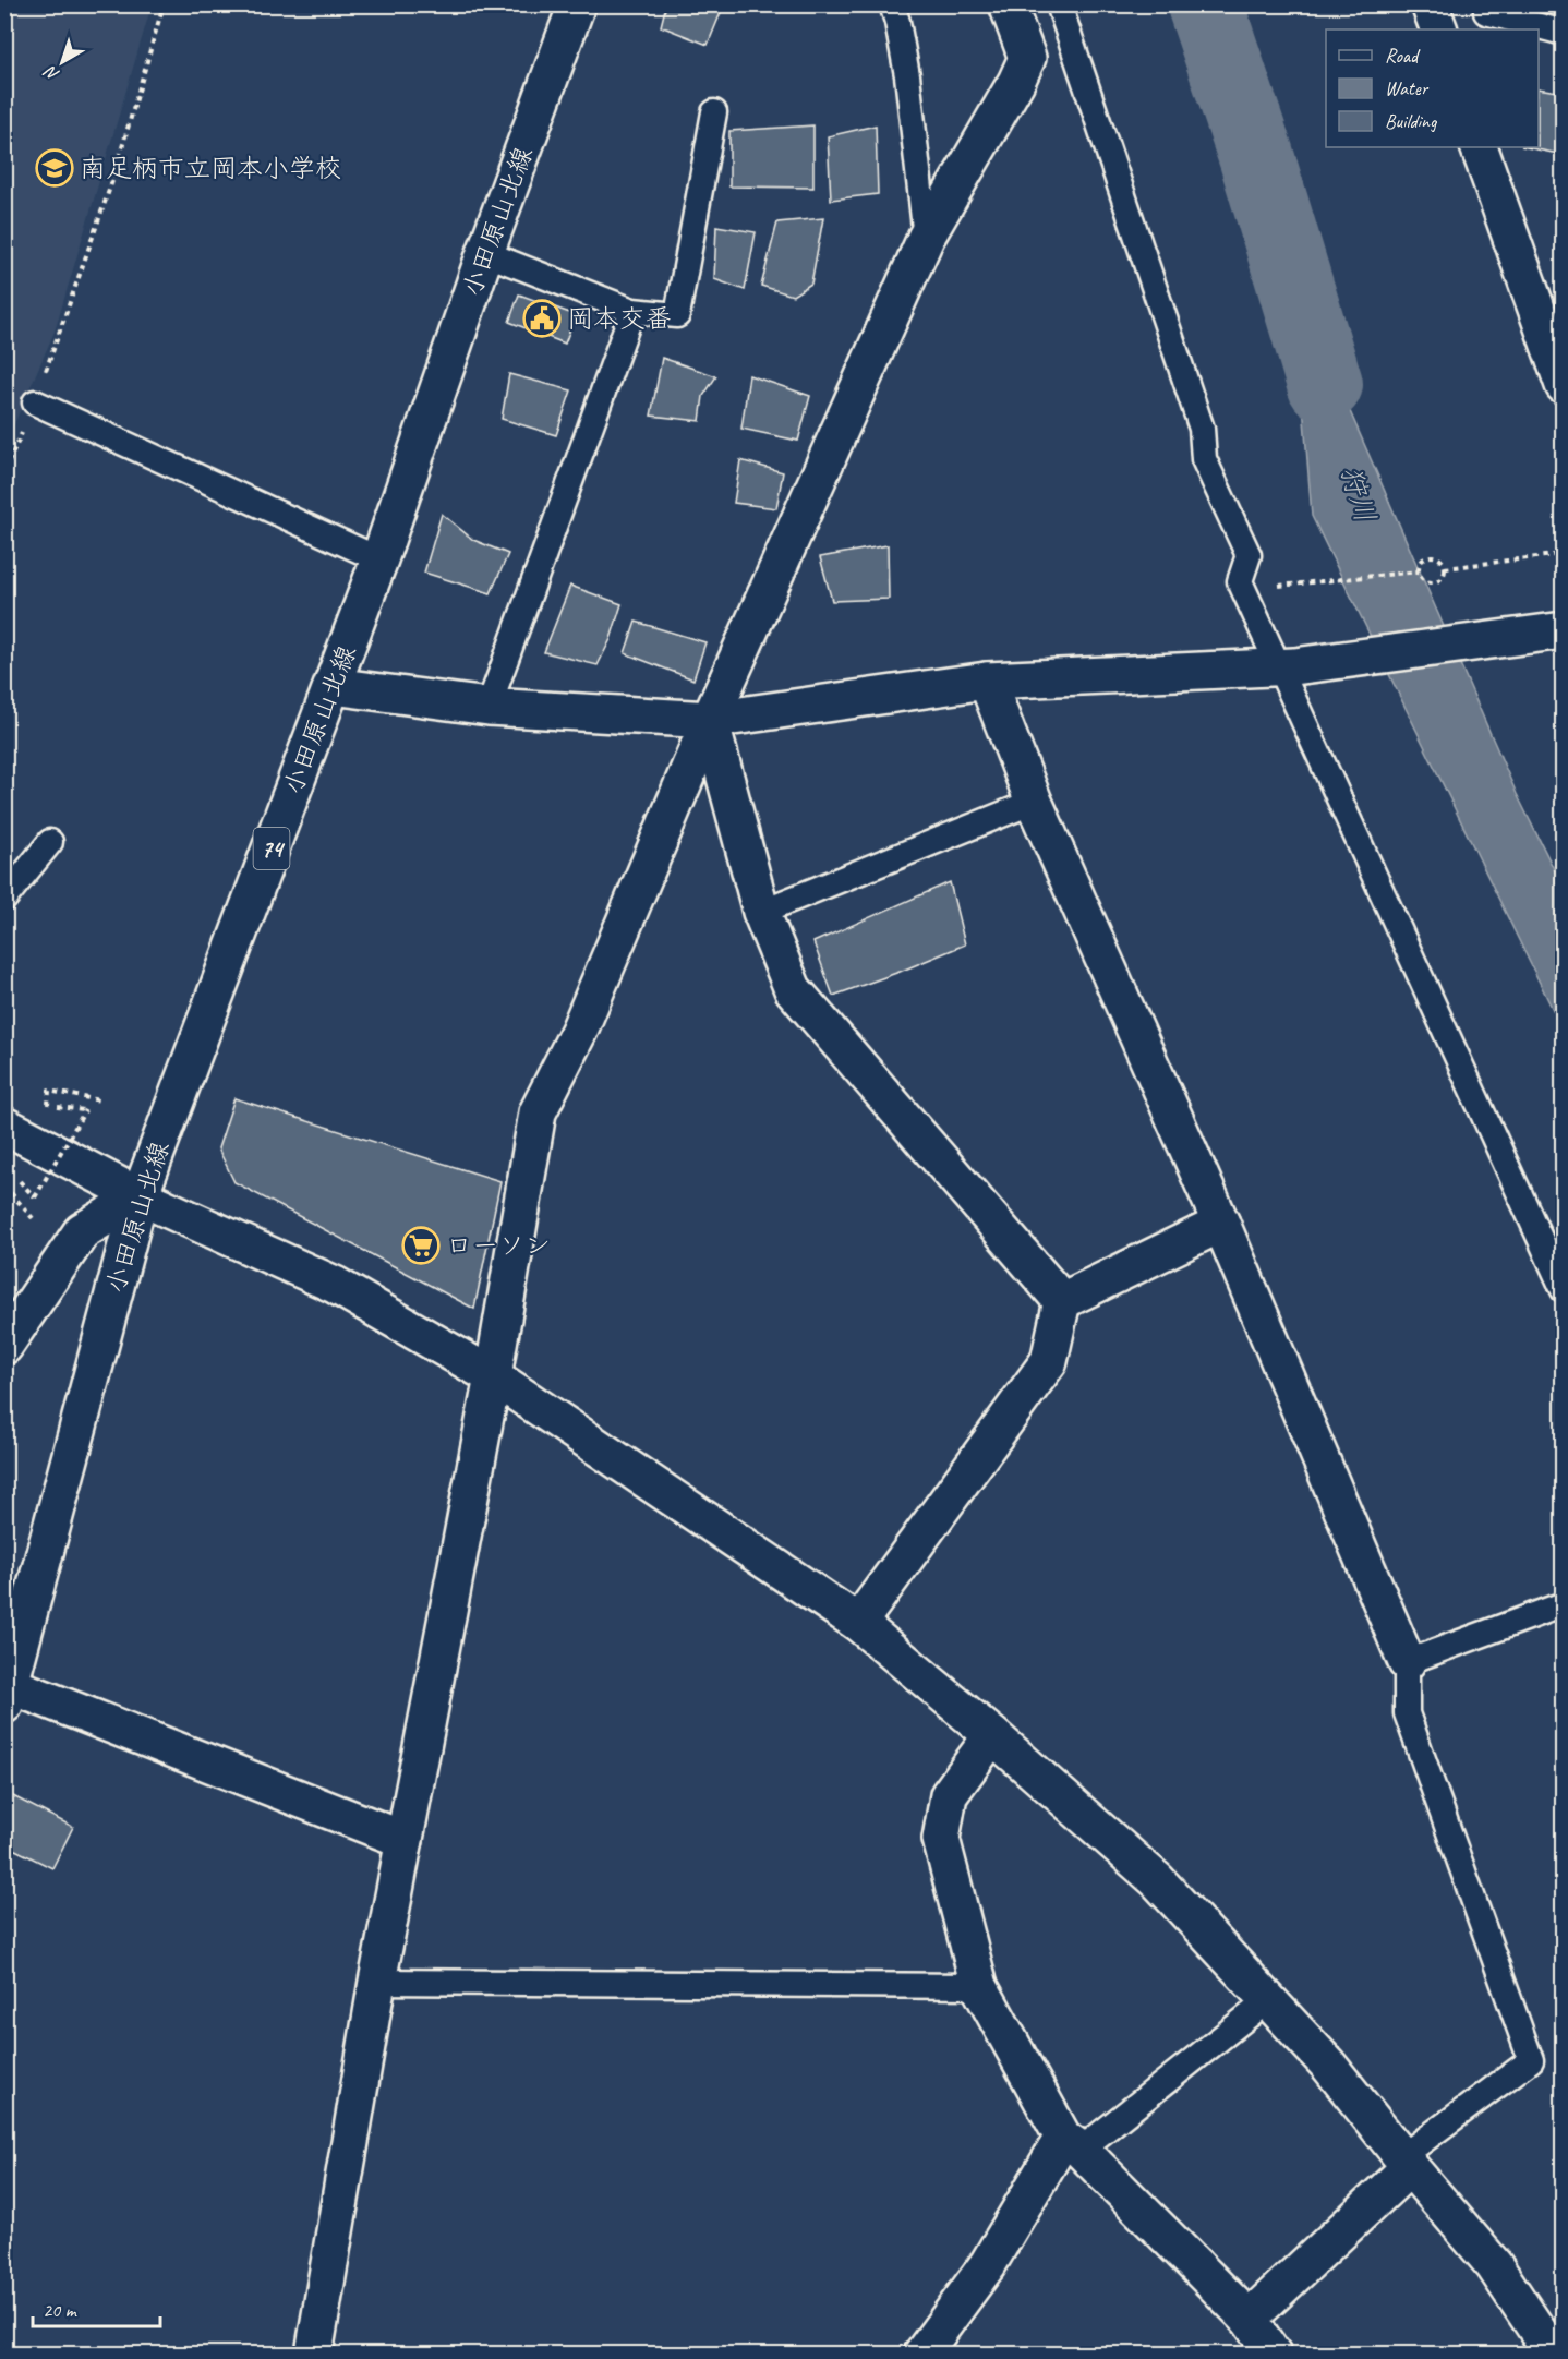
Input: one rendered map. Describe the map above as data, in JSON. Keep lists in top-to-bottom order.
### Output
{
  "streets": {
    "street": ["小田原山北線", "74"]
  },
  "water": ["狩川"],
  "places": {
    "school or university": ["南足柄市立岡本小学校"],
    "public building": ["岡本交番"],
    "supermarket": ["ローソン"]
  },
  "legend": ["Road", "Water", "Building"],
  "scale_bar": "20 m",
  "north": "bottom left"
}
